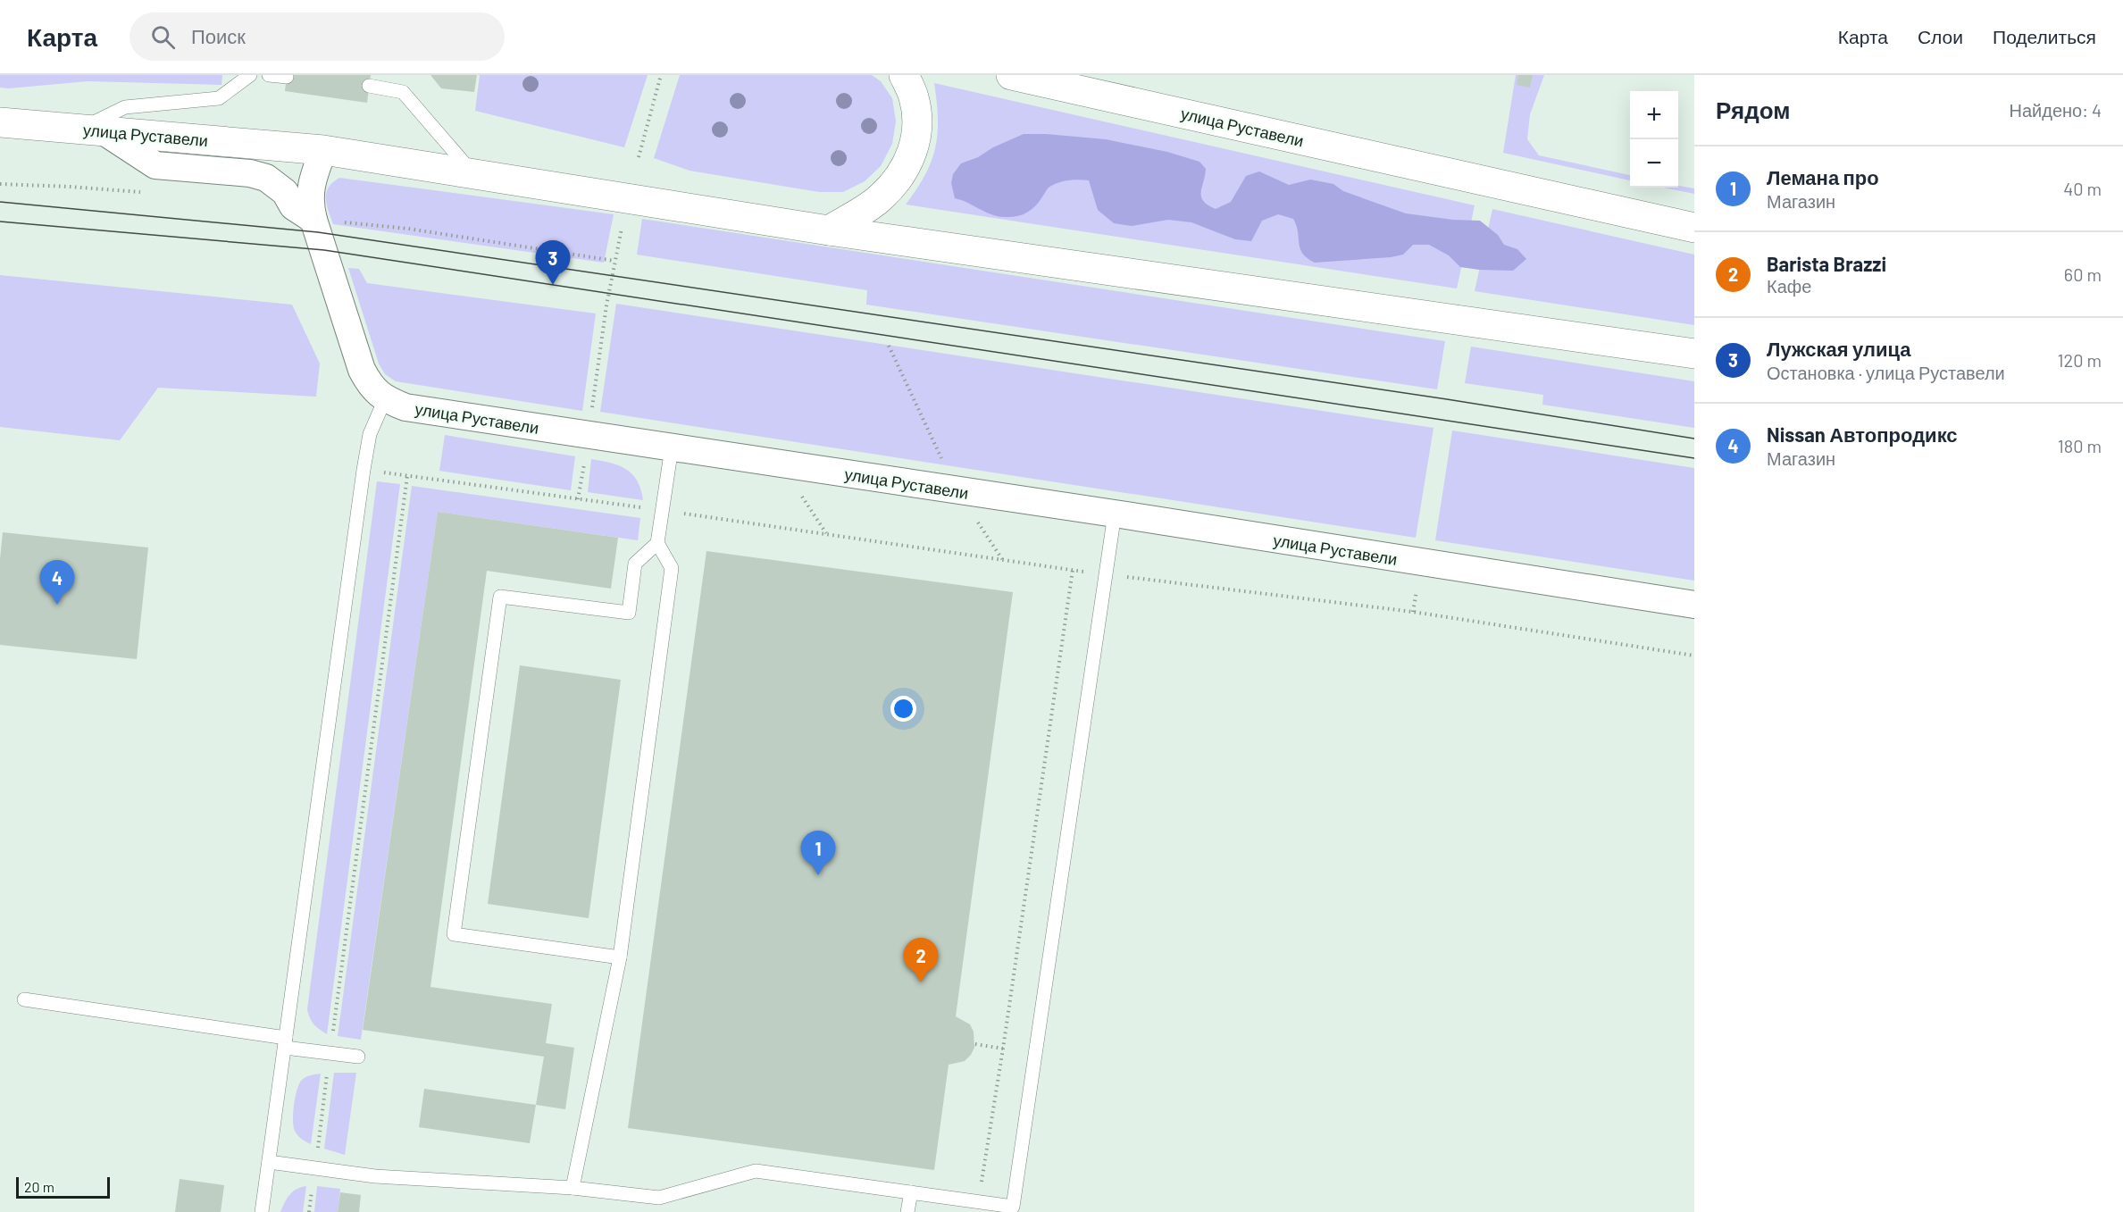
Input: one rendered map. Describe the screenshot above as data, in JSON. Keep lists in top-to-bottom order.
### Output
{
  "streets": {
    "main road": ["улица Руставели"]
  },
  "scale_bar": "20 m",
  "page": {
    "header": "Карта",
    "search": "Поиск",
    "nav": ["Карта", "Слои", "Поделиться"],
    "heading": ["Рядом", "Найдено: 4"],
    "map_buttons": ["+", "−"],
    "list": [
      {
        "mark": "1",
        "name": "Лемана про",
        "note": "Магазин",
        "value": "40 m"
      },
      {
        "mark": "2",
        "name": "Barista Brazzi",
        "note": "Кафе",
        "value": "60 m"
      },
      {
        "mark": "3",
        "name": "Лужская улица",
        "note": "Остановка · улица Руставели",
        "value": "120 m"
      },
      {
        "mark": "4",
        "name": "Nissan Автопродикс",
        "note": "Магазин",
        "value": "180 m"
      }
    ],
    "pins": [
      "3",
      "4",
      "1",
      "2"
    ],
    "scale": "20 m"
  }
}
